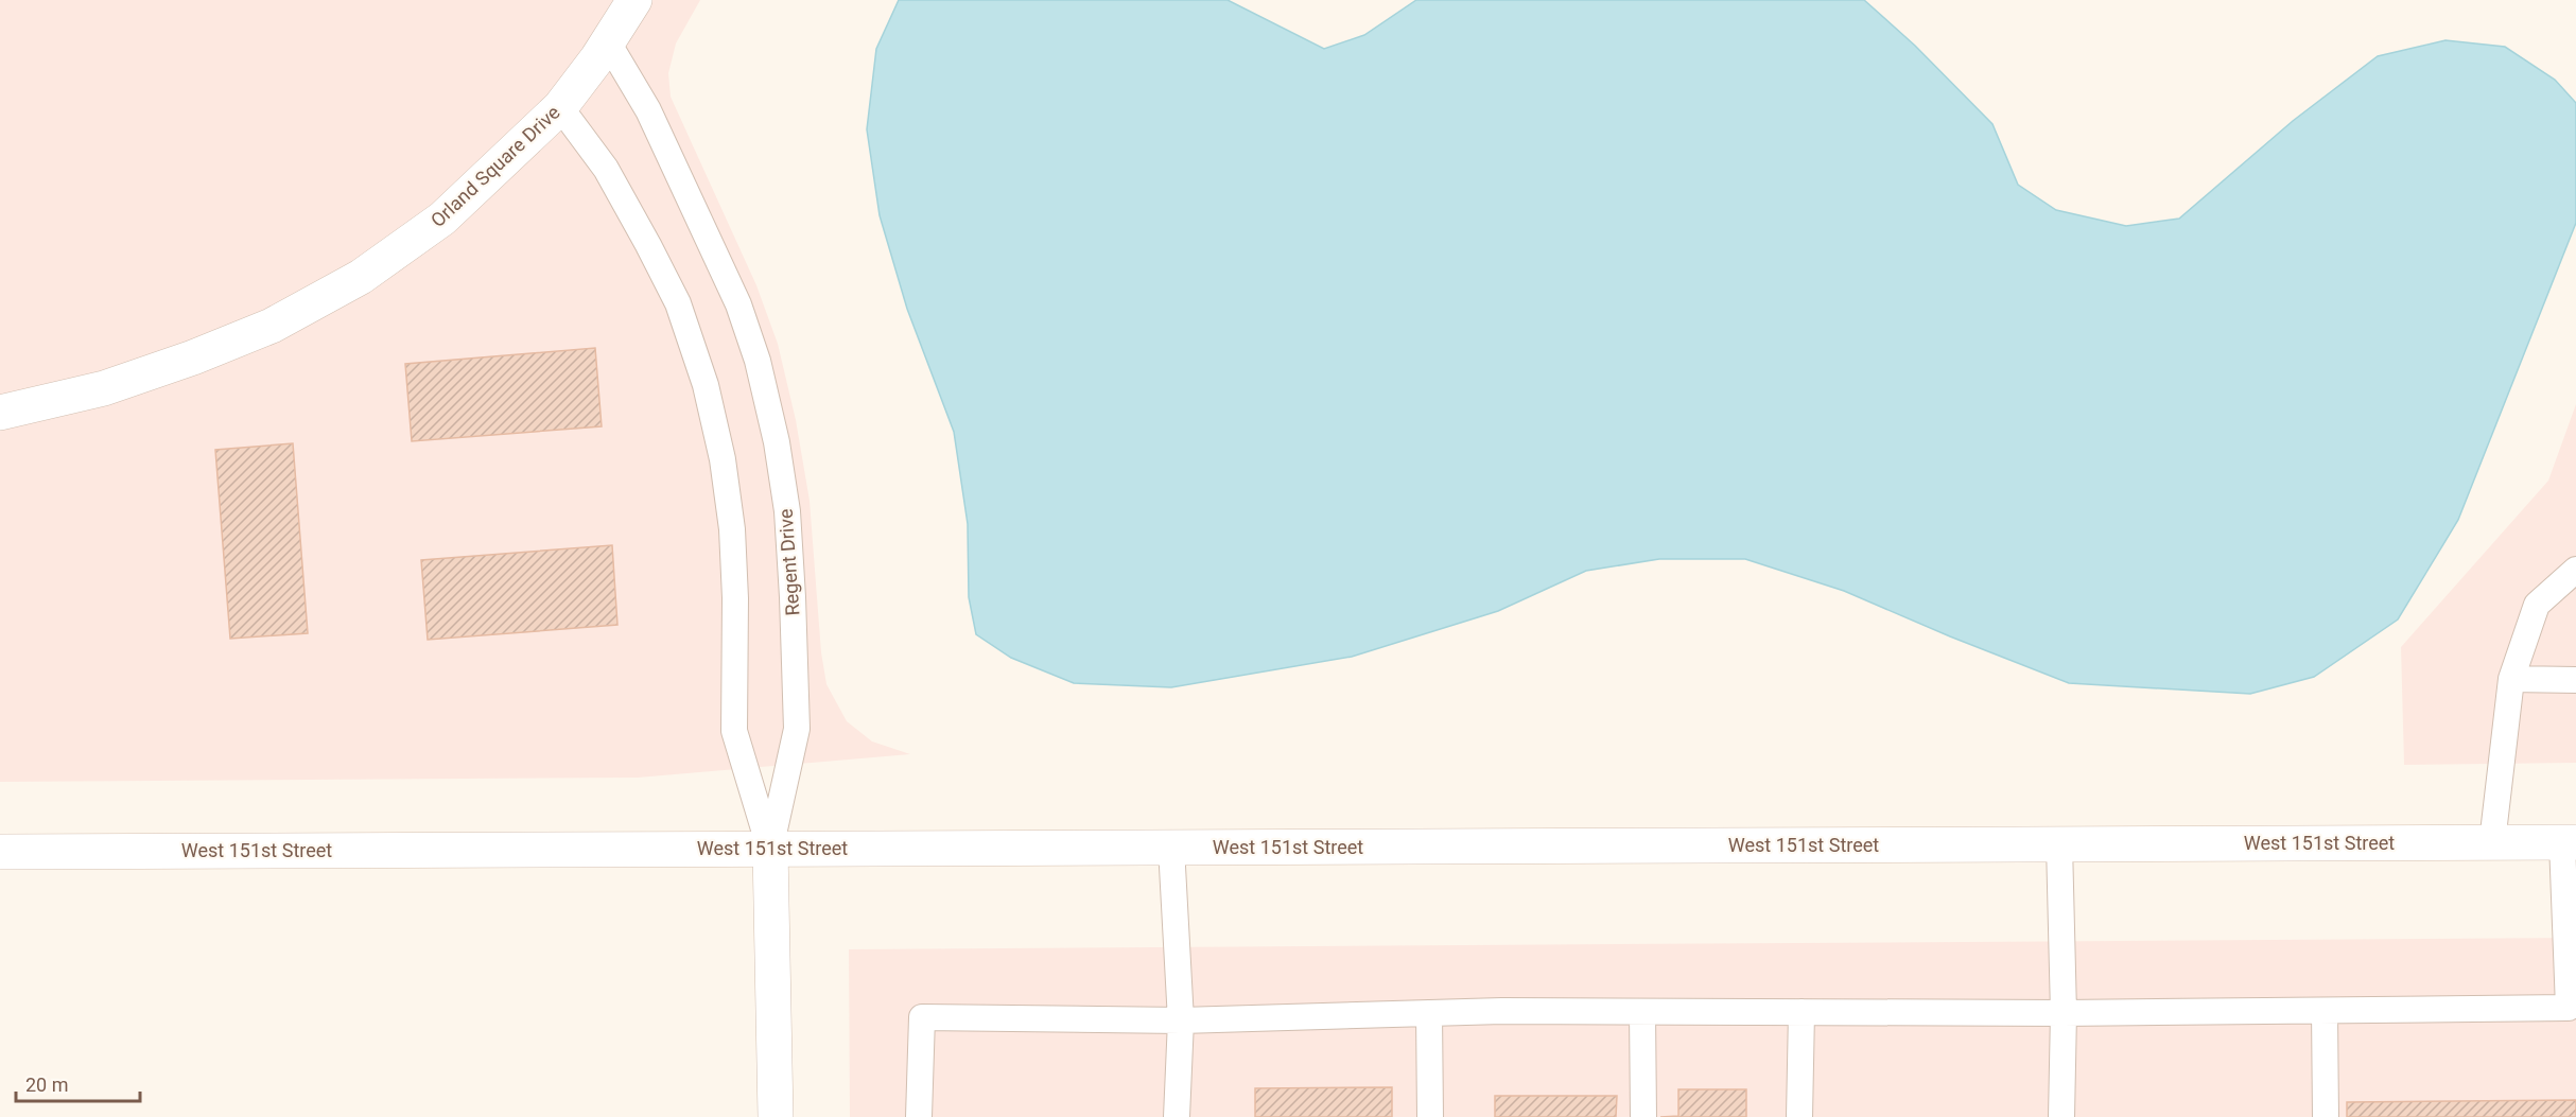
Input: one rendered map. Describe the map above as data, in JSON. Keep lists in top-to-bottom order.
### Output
{
  "streets": {
    "street": ["Orland Square Drive", "Regent Drive", "West 151st Street"]
  },
  "crossings": [
    ["Orland Square Drive", "Regent Drive"],
    ["Regent Drive", "West 151st Street"]
  ],
  "scale_bar": "20 m"
}
